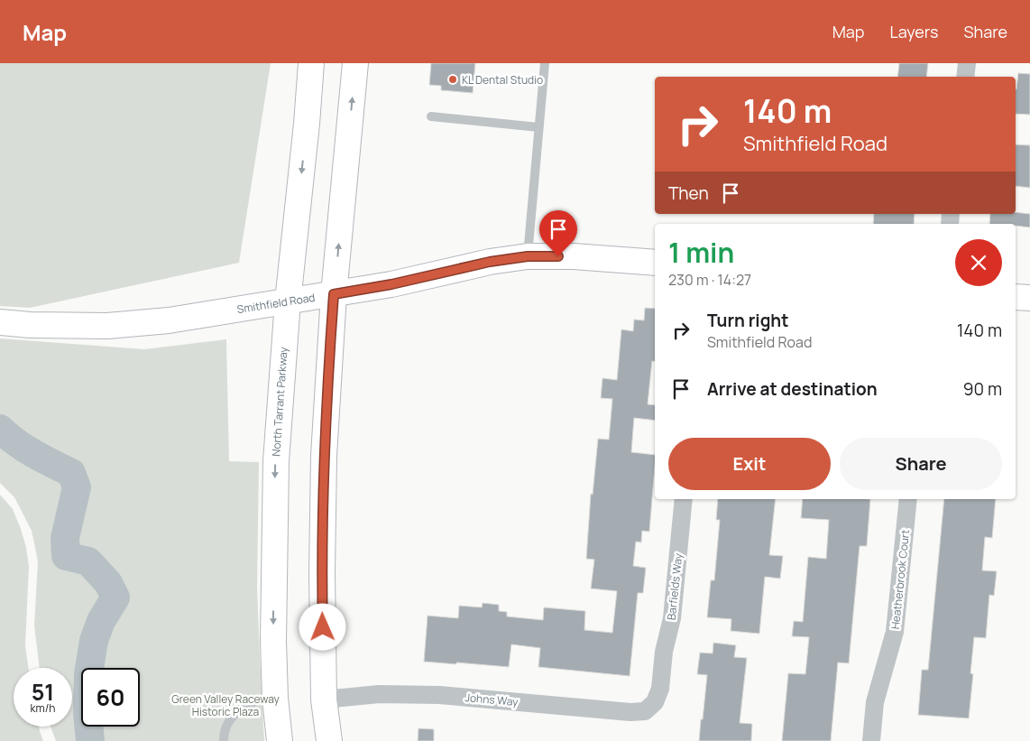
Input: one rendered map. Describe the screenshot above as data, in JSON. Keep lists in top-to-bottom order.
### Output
{
  "streets": {
    "main road": ["Smithfield Road", "North Tarrant Parkway"],
    "street": ["Heatherbrook Court", "Barfields Way", "Johns Way"]
  },
  "crossings": [
    ["Smithfield Road", "North Tarrant Parkway"],
    ["Barfields Way", "Johns Way"]
  ],
  "parks": ["Green Valley Raceway Historic Plaza"],
  "places": ["KL Dental Studio"],
  "page": {
    "header": "Map",
    "nav": ["Map", "Layers", "Share"],
    "turn": ["140 m", "Smithfield Road"],
    "then": "Then",
    "heading": ["1 min", "230 m · 14:27"],
    "list": [
      {
        "name": "Turn right",
        "note": "Smithfield Road",
        "value": "140 m"
      },
      {
        "name": "Arrive at destination",
        "value": "90 m"
      }
    ],
    "buttons": ["Exit", "Share"],
    "speed": "51 km/h",
    "limit": "60"
  }
}
